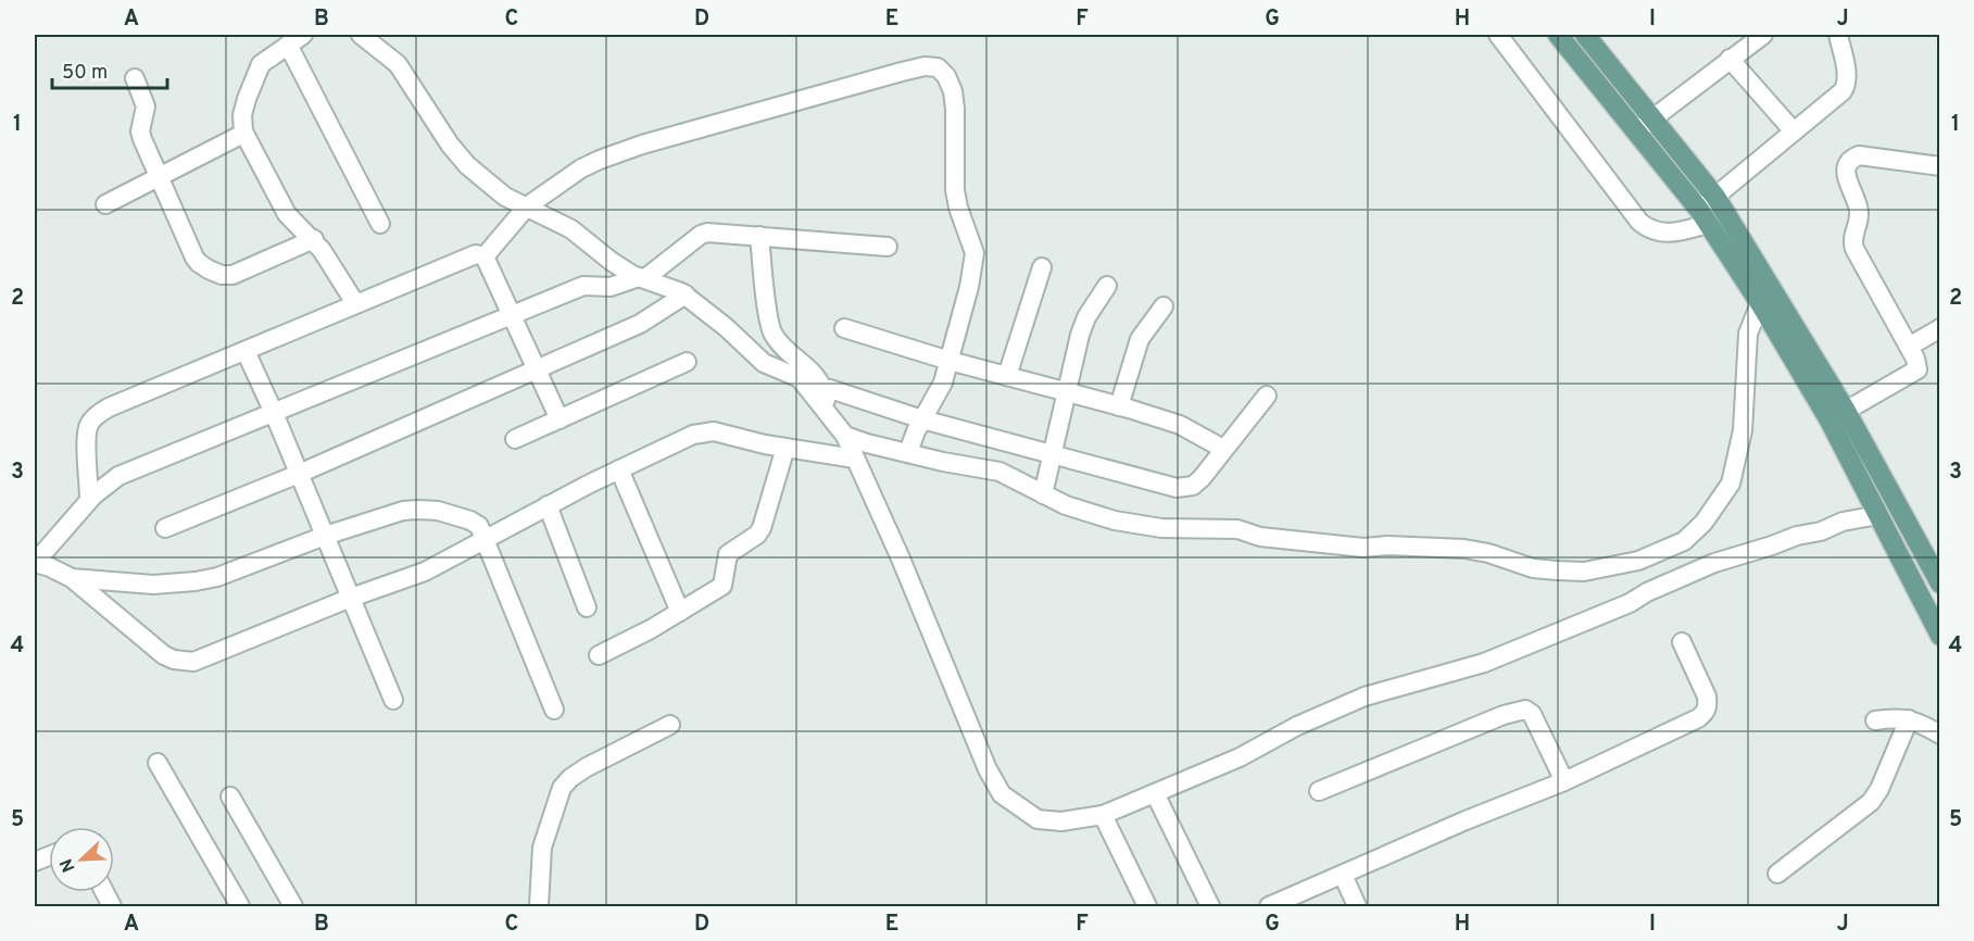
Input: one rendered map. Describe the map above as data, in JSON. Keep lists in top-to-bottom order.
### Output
{
  "scale_bar": "50 m",
  "north": "bottom left",
  "grid": {
    "columns": [
      "A",
      "B",
      "C",
      "D",
      "E",
      "F",
      "G",
      "H",
      "I",
      "J"
    ],
    "rows": [
      "1",
      "2",
      "3",
      "4",
      "5"
    ]
  }
}
